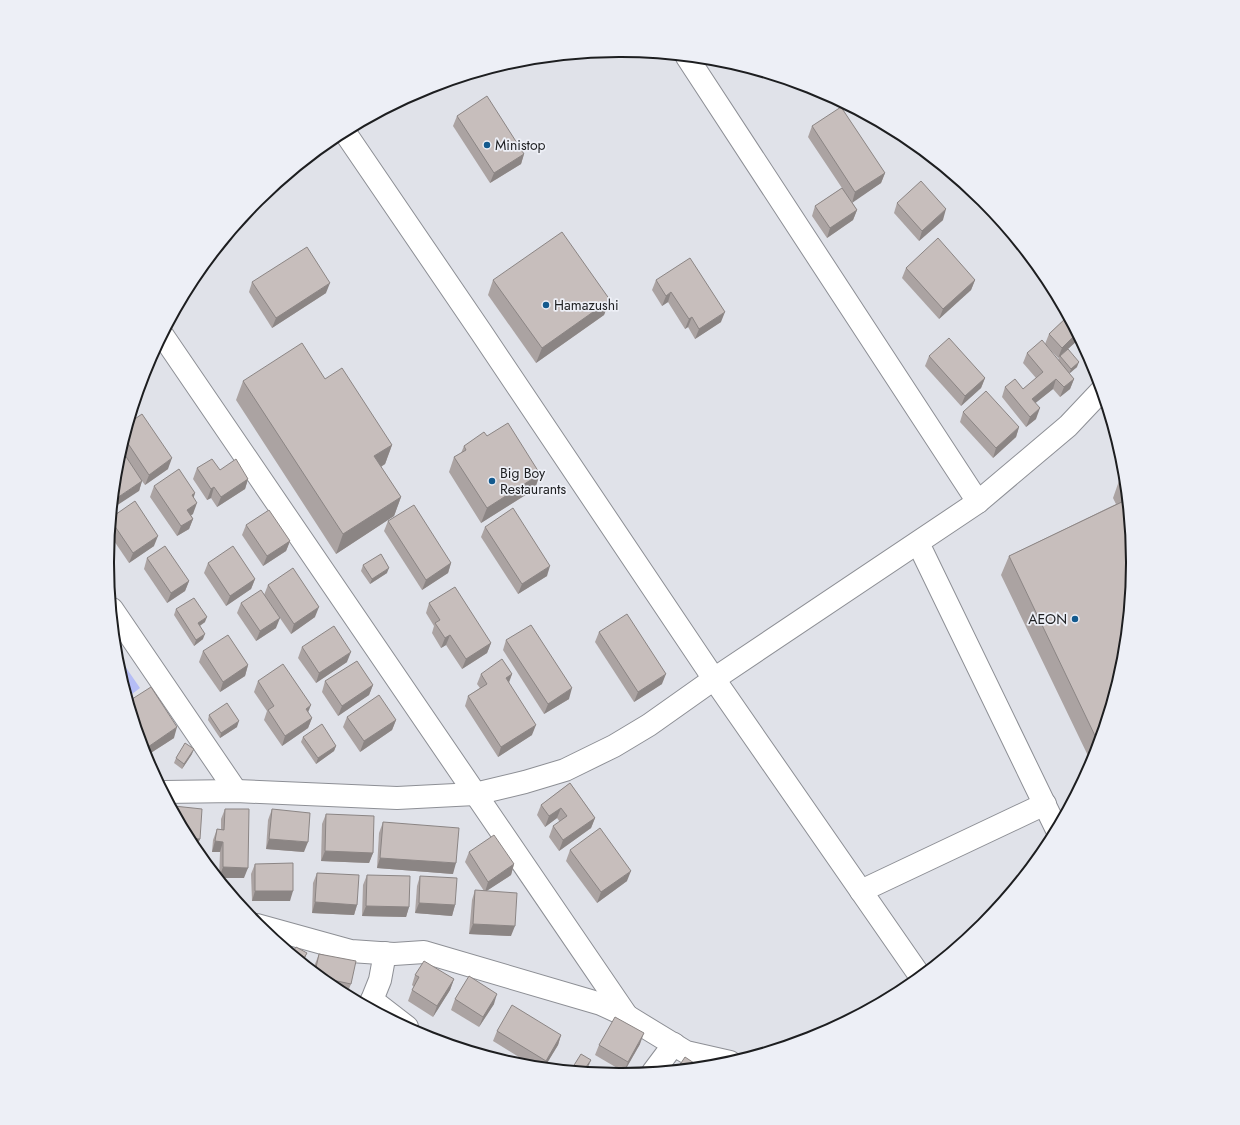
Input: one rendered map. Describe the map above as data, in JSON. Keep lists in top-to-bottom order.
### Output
{
  "places": [
    "Ministop",
    "Hamazushi",
    "Big Boy Restaurants",
    "AEON"
  ]
}
